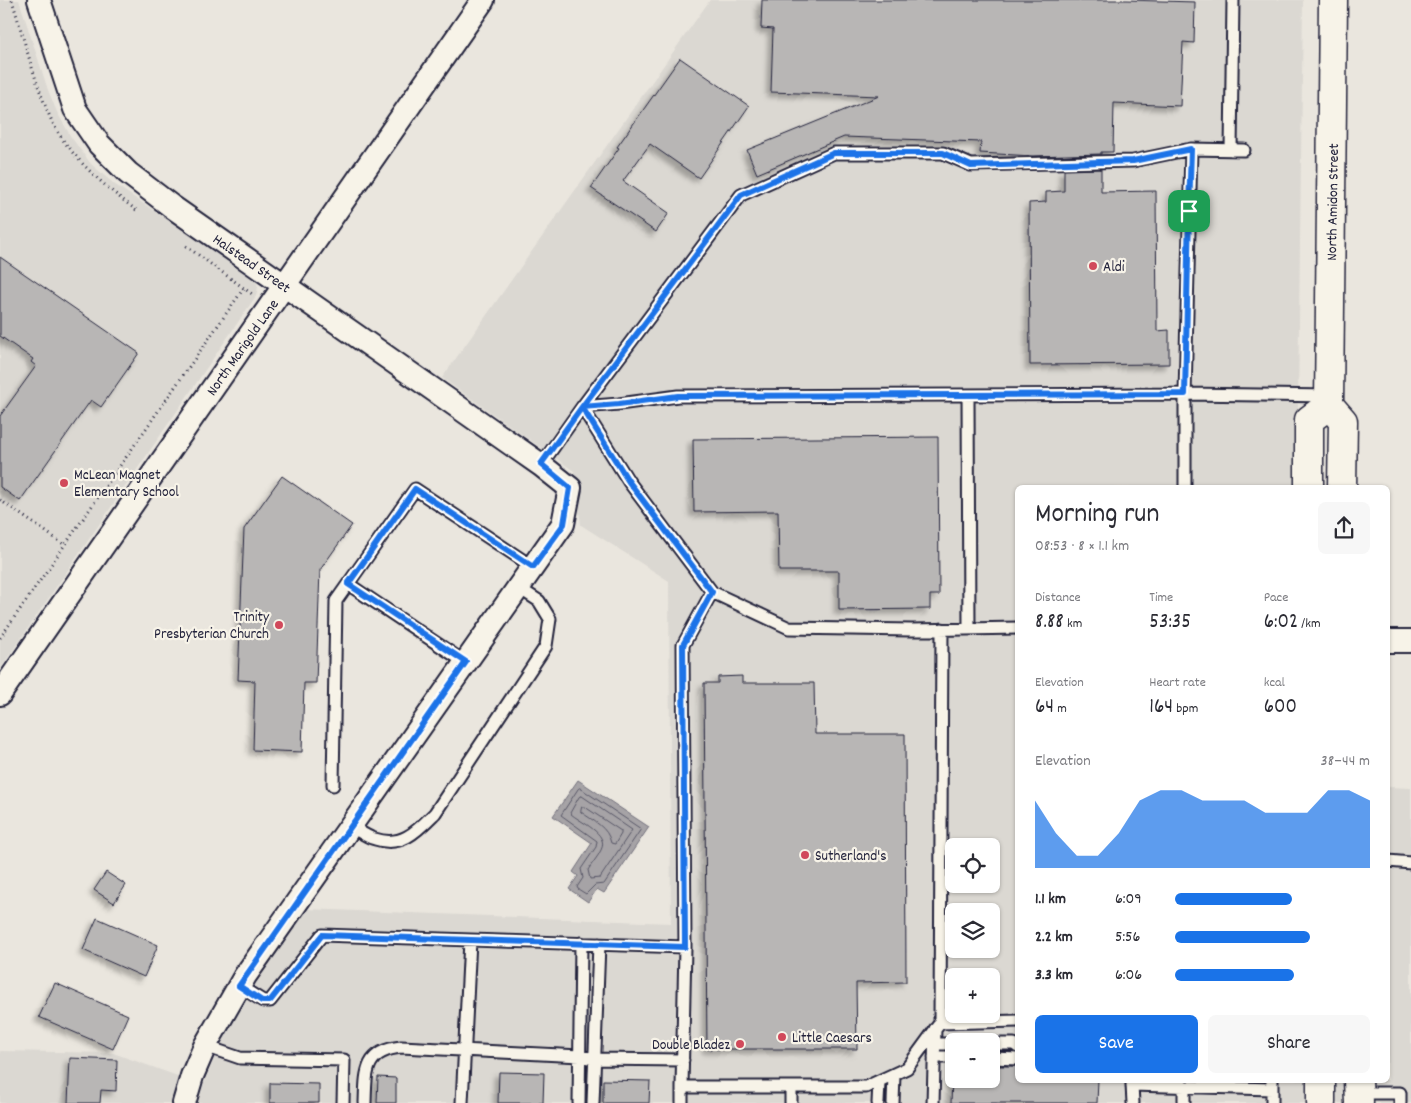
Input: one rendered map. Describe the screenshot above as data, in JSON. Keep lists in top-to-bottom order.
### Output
{
  "streets": {
    "main road": ["North Amidon Street"],
    "street": ["Halstead Street", "North Marigold Lane"]
  },
  "crossings": [
    ["Halstead Street", "North Marigold Lane"]
  ],
  "places": [
    "Aldi",
    "McLean Magnet Elementary School",
    "Trinity Presbyterian Church",
    "Sutherland's",
    "Little Caesars",
    "Double Bladez"
  ],
  "page": {
    "heading": ["Morning run", "08:53 · 8 × 1.1 km"],
    "stats": [
      ["Distance", "8.88 km"],
      ["Time", "53:35"],
      ["Pace", "6:02 /km"],
      ["Elevation", "64 m"],
      ["Heart rate", "164 bpm"],
      ["kcal", "600"]
    ],
    "chart": ["Elevation", "38–44 m"],
    "map_buttons": ["+", "−"],
    "list": [
      {
        "name": "1.1 km",
        "note": "6:09"
      },
      {
        "name": "2.2 km",
        "note": "5:56"
      },
      {
        "name": "3.3 km",
        "note": "6:06"
      }
    ],
    "buttons": ["Save", "Share"]
  }
}
